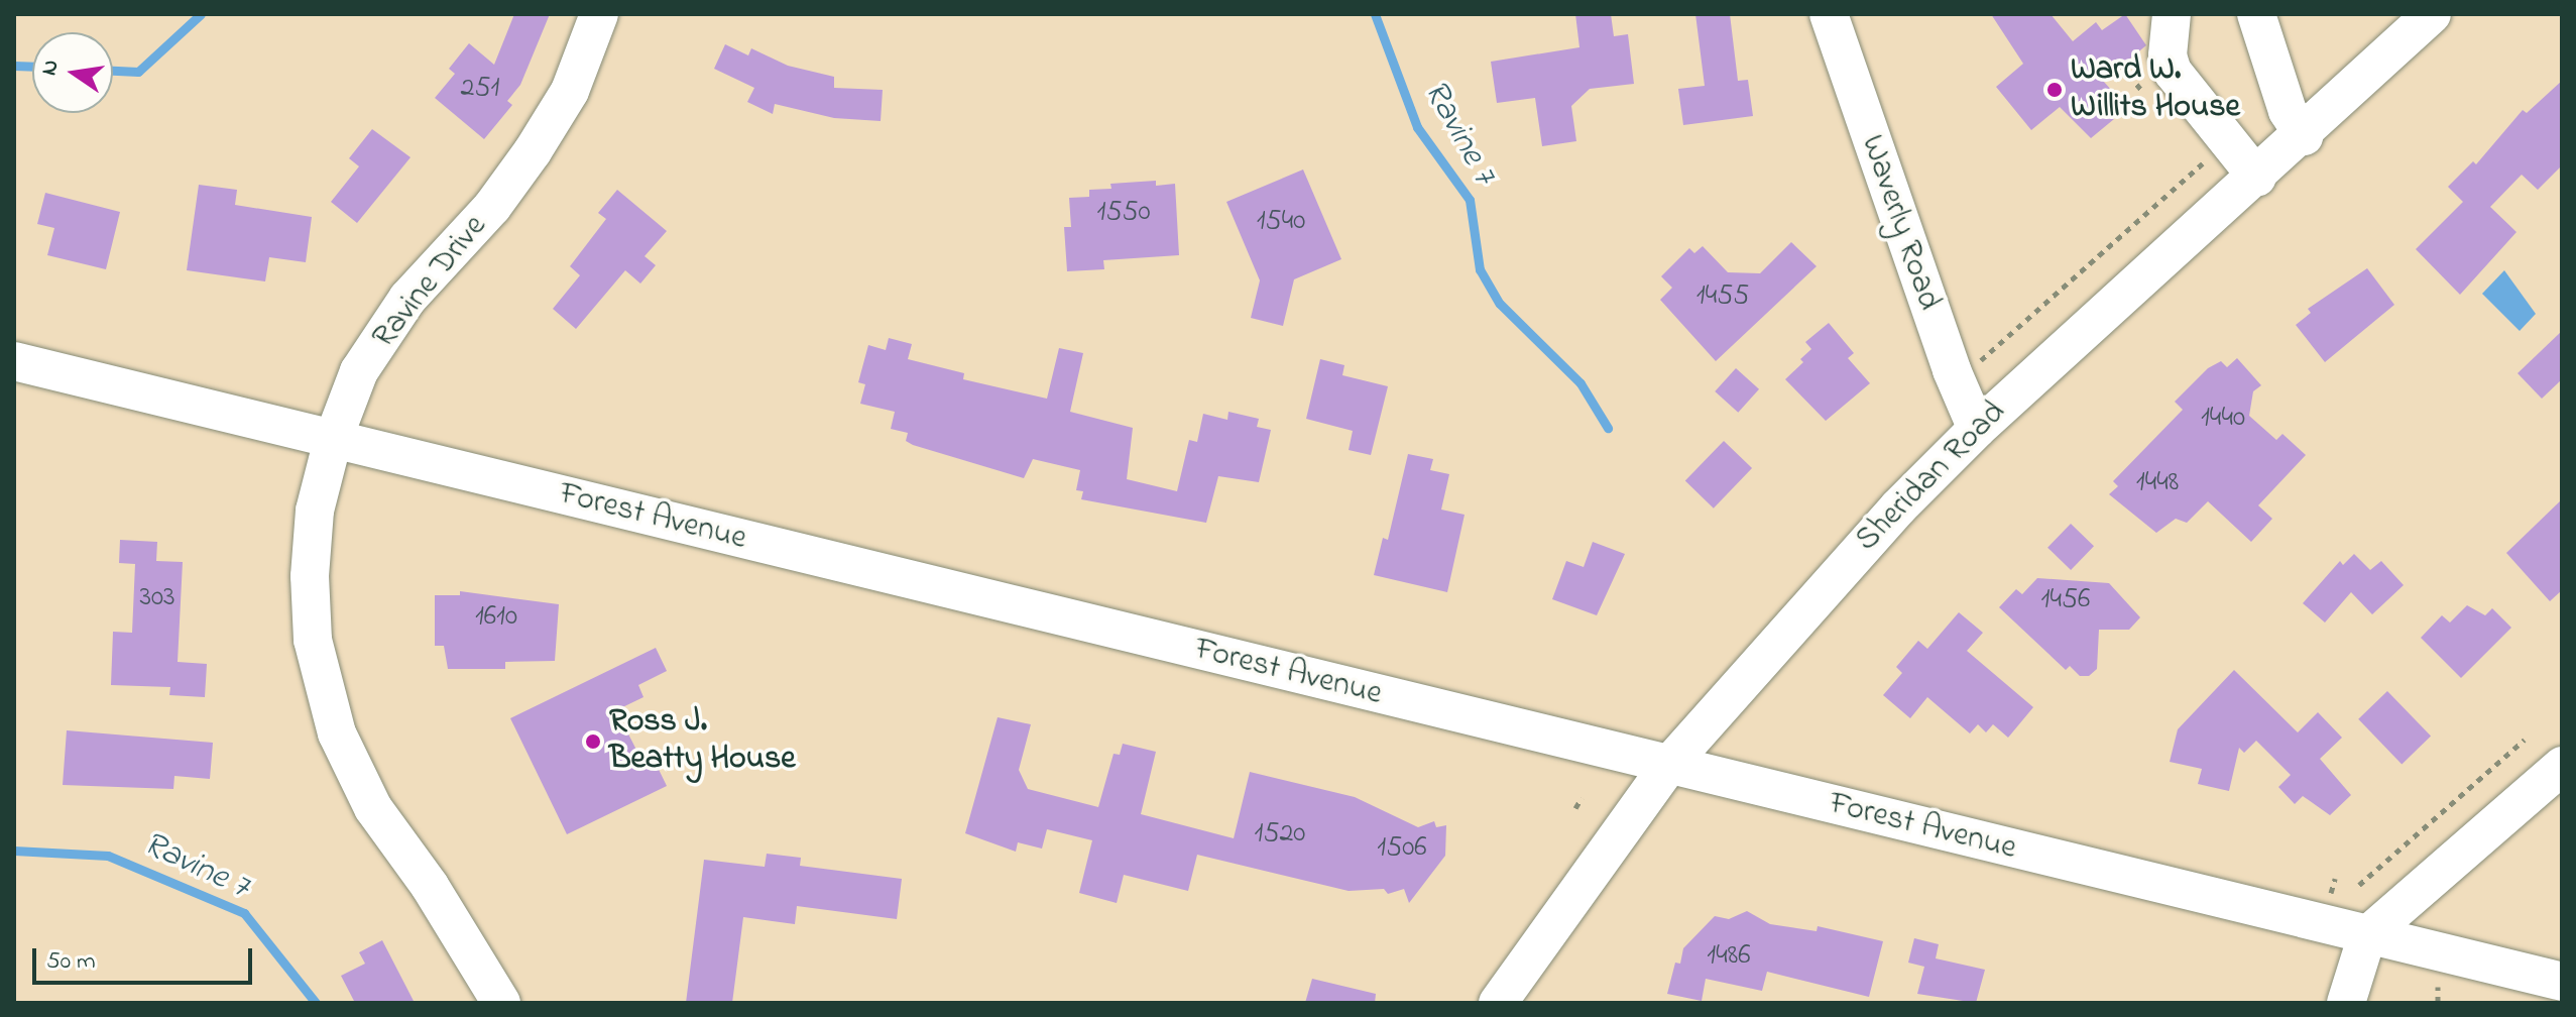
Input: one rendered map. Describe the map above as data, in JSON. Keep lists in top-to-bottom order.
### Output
{
  "streets": {
    "street": [
      "Waverly Road",
      "Ravine Drive",
      "Sheridan Road",
      "Forest Avenue"
    ]
  },
  "crossings": [
    ["Waverly Road", "Sheridan Road"],
    ["Ravine Drive", "Forest Avenue"],
    ["Sheridan Road", "Forest Avenue"]
  ],
  "water": ["Ravine 7"],
  "places": ["Ward W. Willits House", "Ross J. Beatty House"],
  "house_numbers": [
    "251",
    "1550",
    "1540",
    "1455",
    "1440",
    "1448",
    "303",
    "1456",
    "1610",
    "1520",
    "1506",
    "1486"
  ],
  "scale_bar": "50 m",
  "north": "left"
}
